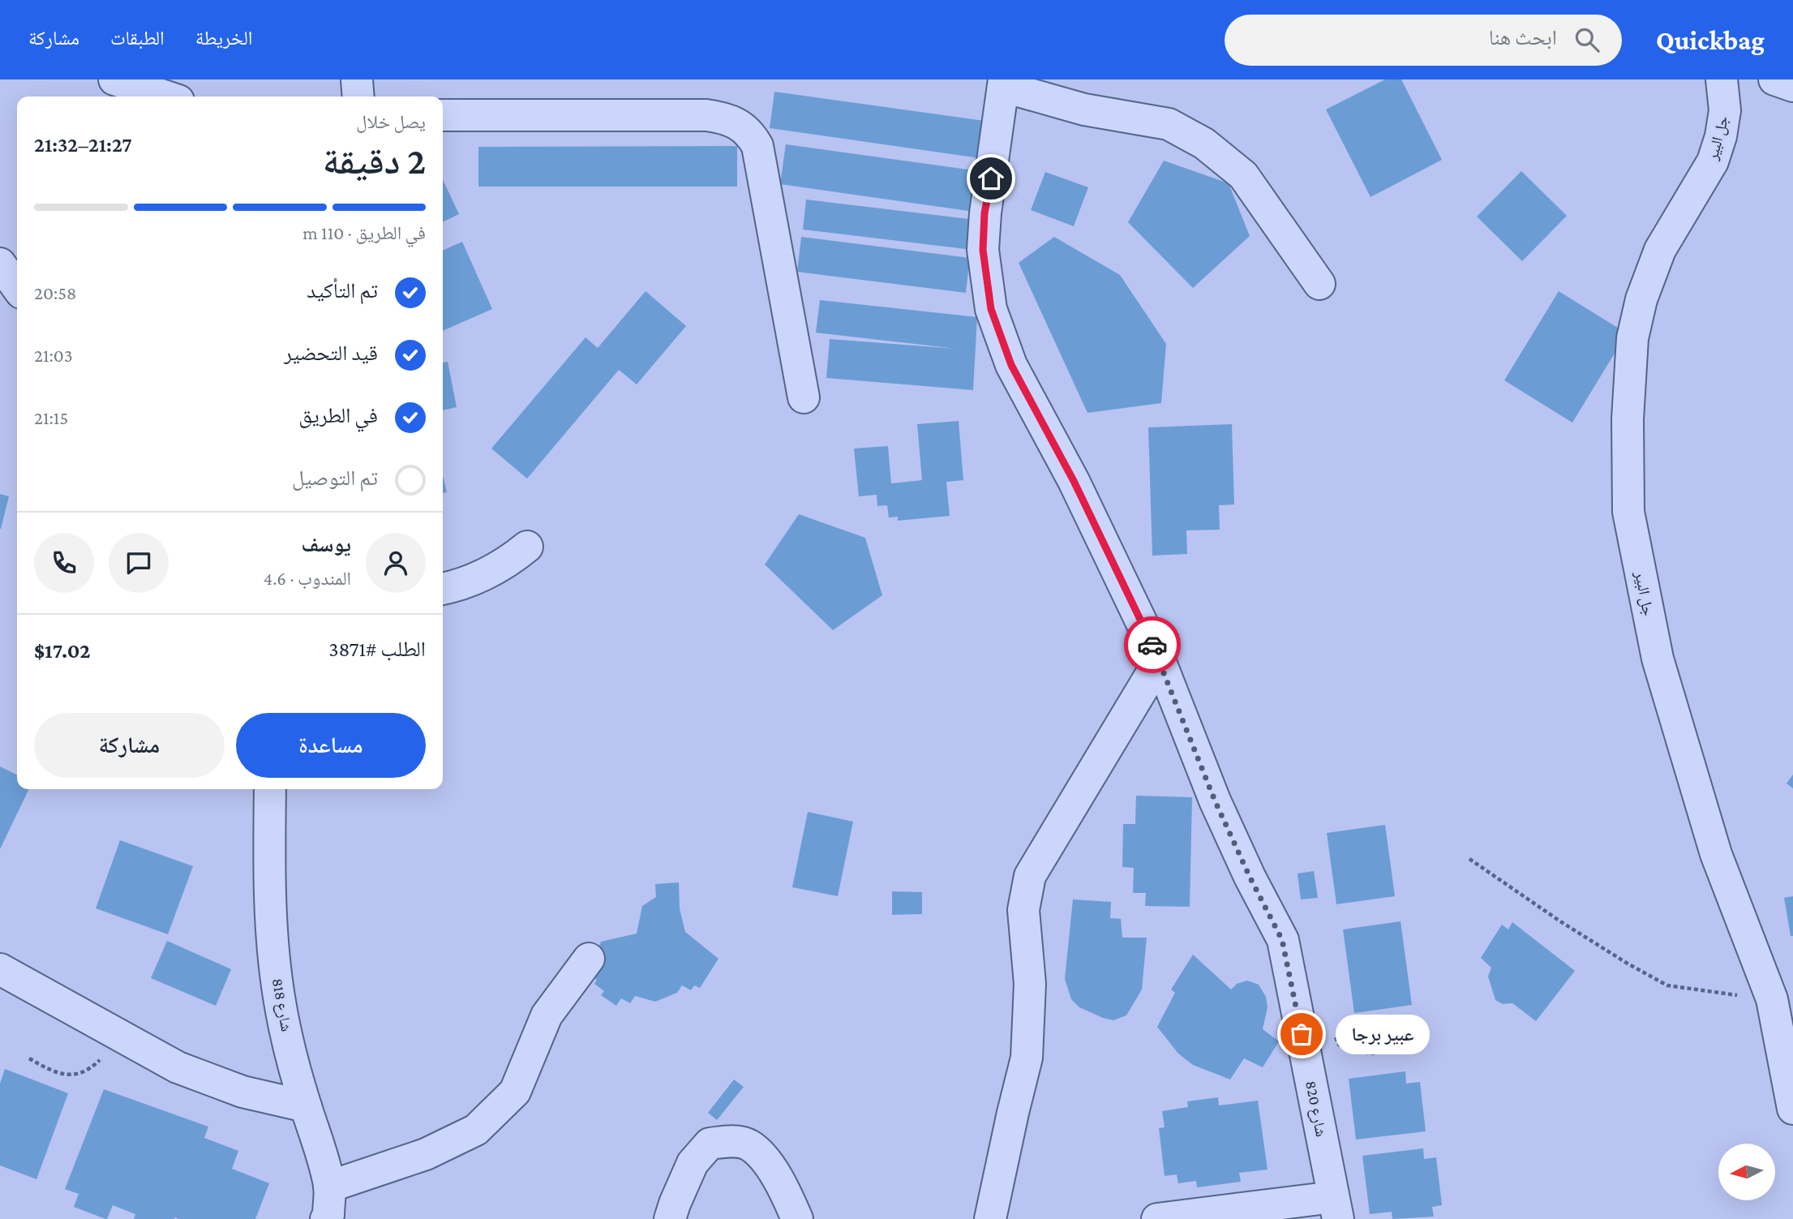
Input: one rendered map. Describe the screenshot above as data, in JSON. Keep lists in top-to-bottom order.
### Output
{
  "streets": {
    "street": ["جل البير", "شارع 818", "شارع 820"]
  },
  "places": ["عبير برجا"],
  "north": "left",
  "page": {
    "header": "Quickbag",
    "search": "ابحث هنا",
    "nav": ["الخريطة", "الطبقات", "مشاركة"],
    "heading": ["2 دقيقة", "يصل خلال", "21:27–21:32"],
    "panel": [
      "يوسف",
      "المندوب · 4.6",
      "الطلب #3871",
      "$17.02"
    ],
    "bar": "في الطريق · 110 m",
    "list": [
      ["تم التأكيد", "20:58"],
      ["قيد التحضير", "21:03"],
      ["في الطريق", "21:15"],
      "تم التوصيل"
    ],
    "buttons": ["مساعدة", "مشاركة"],
    "bubble": "عبير برجا"
  }
}
